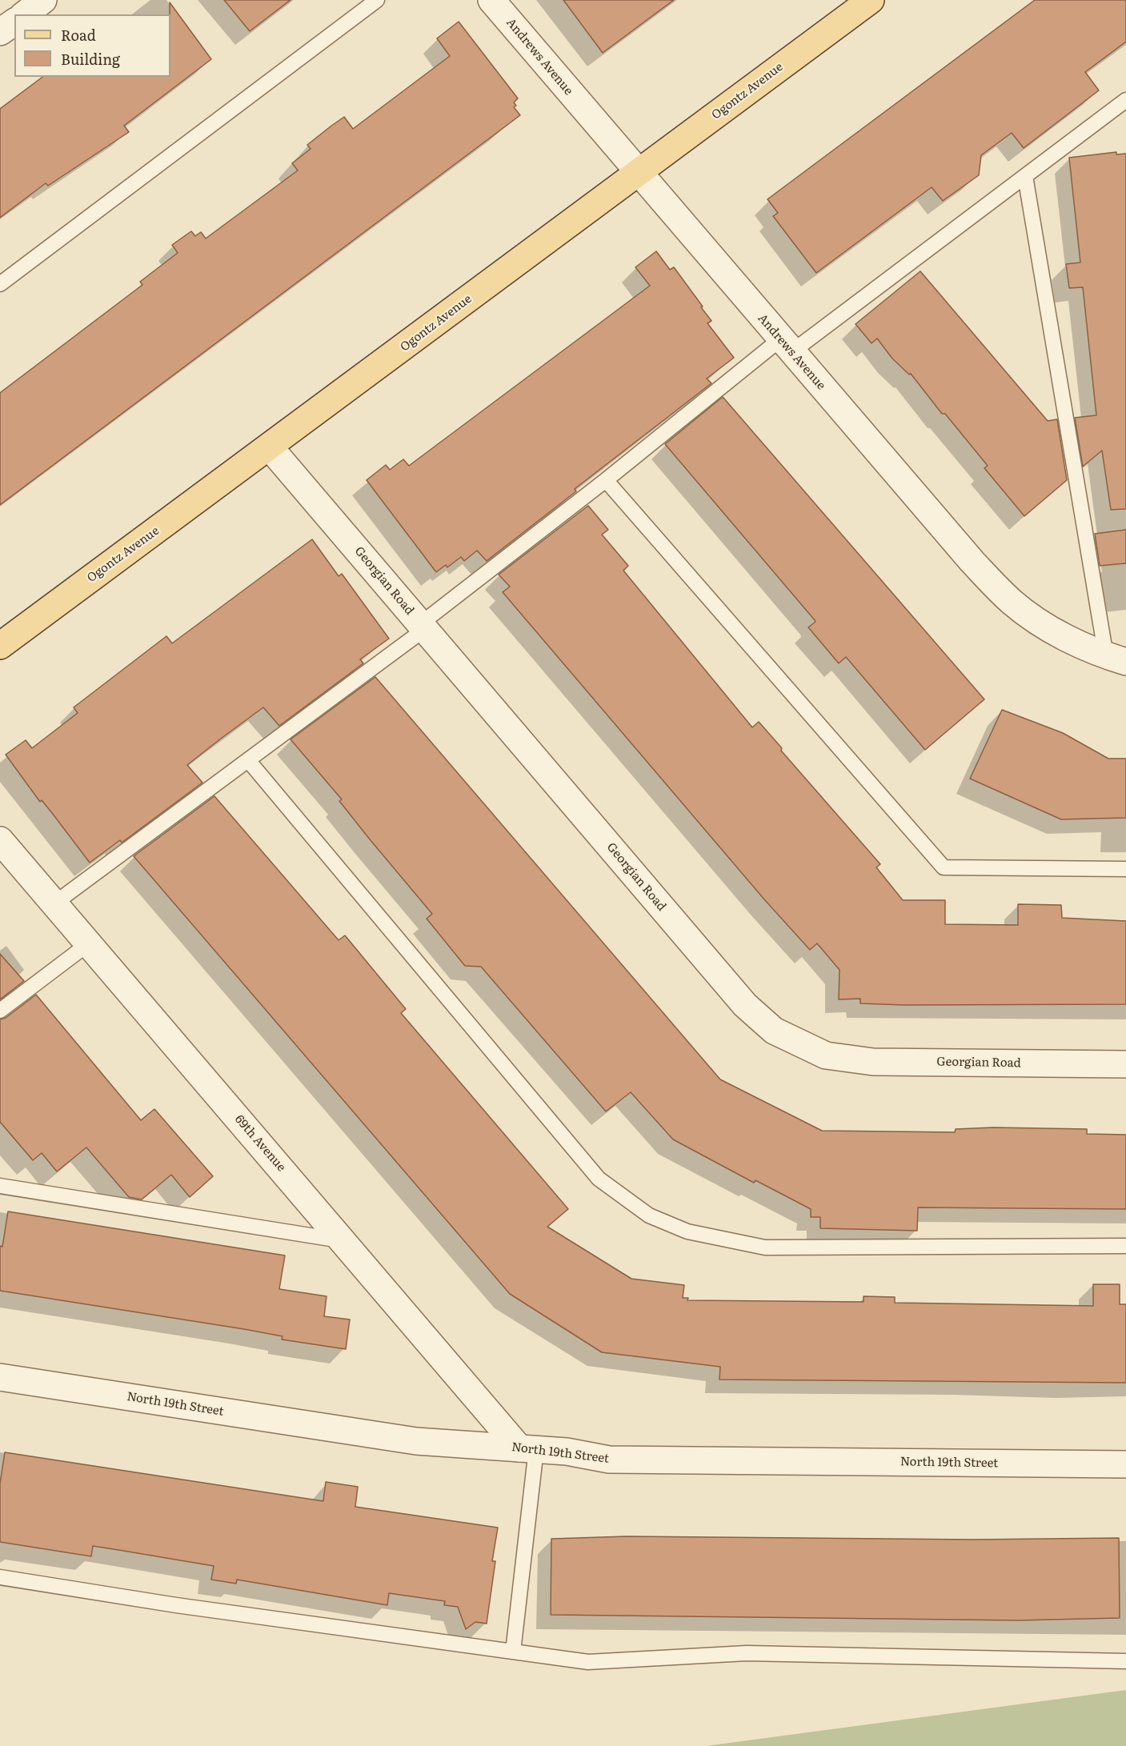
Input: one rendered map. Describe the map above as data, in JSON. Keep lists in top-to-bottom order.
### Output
{
  "streets": {
    "main road": ["Ogontz Avenue"],
    "street": [
      "Andrews Avenue",
      "Georgian Road",
      "69th Avenue",
      "North 19th Street"
    ]
  },
  "crossings": [
    ["Andrews Avenue", "Ogontz Avenue"],
    ["Ogontz Avenue", "Georgian Road"],
    ["69th Avenue", "North 19th Street"]
  ],
  "legend": ["Road", "Building"]
}
